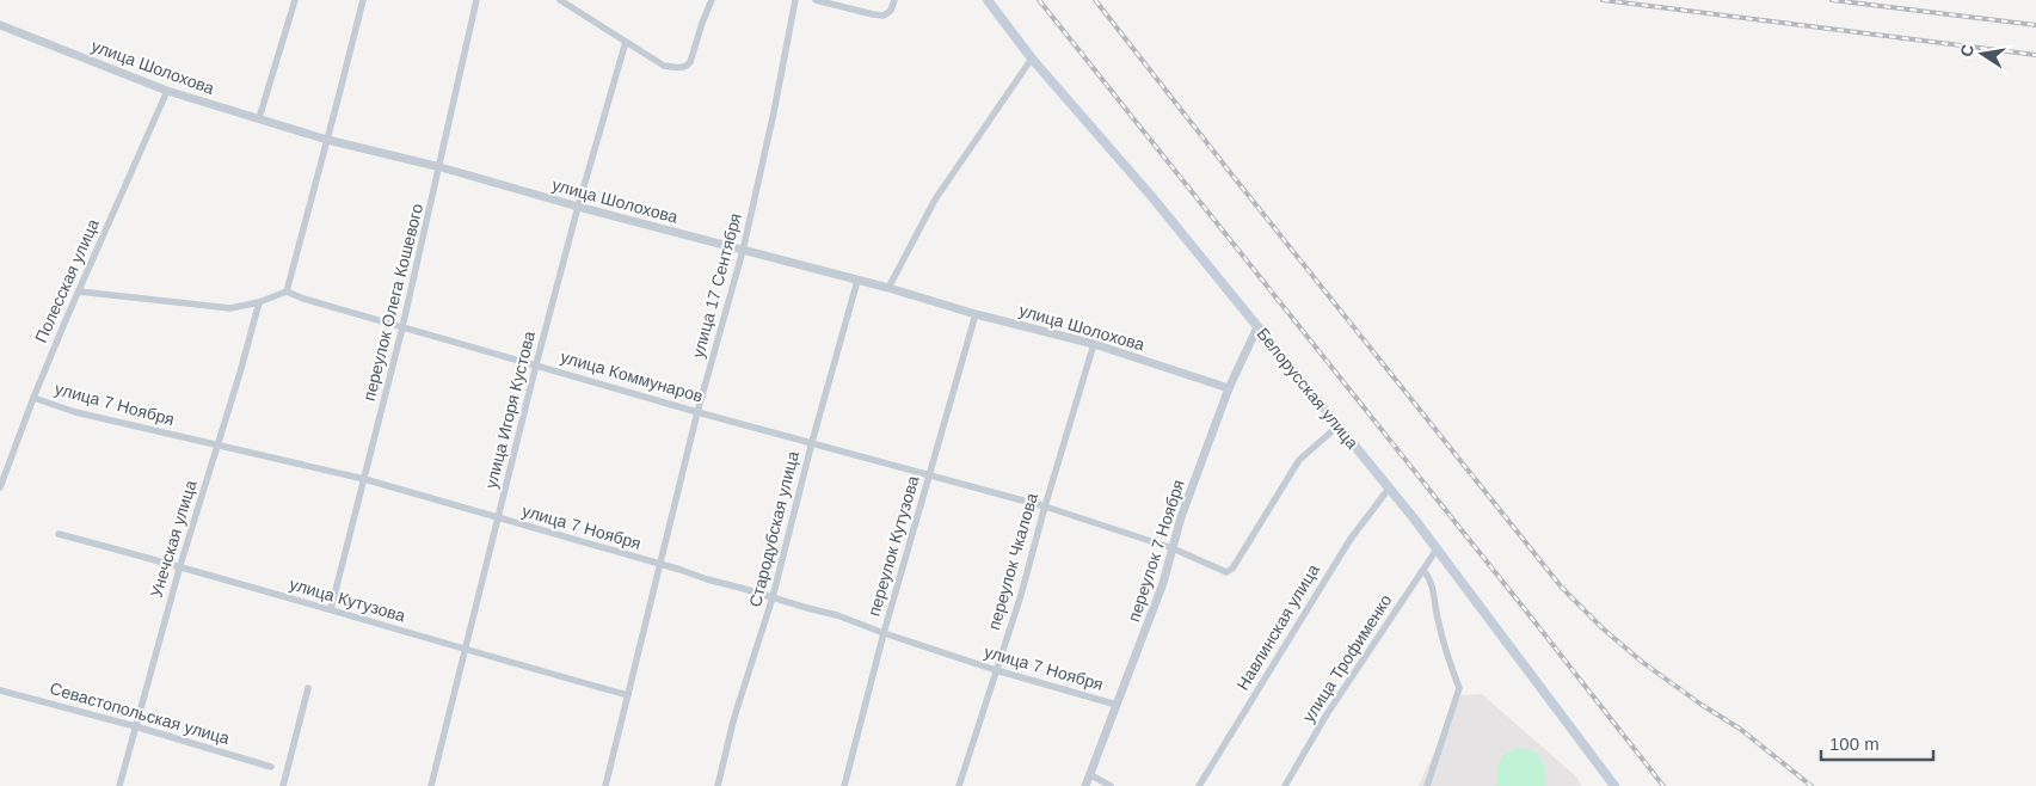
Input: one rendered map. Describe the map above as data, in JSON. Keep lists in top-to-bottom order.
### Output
{
  "streets": {
    "main road": ["Белорусская улица"],
    "street": [
      "улица Шолохова",
      "Полесская улица",
      "улица 17 Сентября",
      "переулок Олега Кошевого",
      "улица Коммунаров",
      "улица 7 Ноября",
      "улица Игоря Кустова",
      "Стародубская улица",
      "Унечская улица",
      "переулок Кутузова",
      "переулок 7 Ноября",
      "переулок Чкалова",
      "улица Кутузова",
      "Навлинская улица",
      "улица Трофименко",
      "Севастопольская улица"
    ]
  },
  "crossings": [
    ["улица Шолохова", "Полесская улица"],
    ["улица Шолохова", "улица 17 Сентября"],
    ["улица Шолохова", "переулок Олега Кошевого"],
    ["улица Шолохова", "улица Игоря Кустова"],
    ["улица Шолохова", "Стародубская улица"],
    ["улица Шолохова", "переулок Кутузова"],
    ["улица Шолохова", "переулок 7 Ноября"],
    ["улица Шолохова", "переулок Чкалова"],
    ["Полесская улица", "улица 7 Ноября"],
    ["улица 17 Сентября", "улица Коммунаров"],
    ["улица 17 Сентября", "улица 7 Ноября"],
    ["улица 17 Сентября", "улица Кутузова"],
    ["переулок Олега Кошевого", "улица Коммунаров"],
    ["переулок Олега Кошевого", "улица 7 Ноября"],
    ["переулок Олега Кошевого", "улица Кутузова"],
    ["улица Коммунаров", "Белорусская улица"],
    ["улица Коммунаров", "улица Игоря Кустова"],
    ["улица Коммунаров", "Стародубская улица"],
    ["улица Коммунаров", "переулок Кутузова"],
    ["улица Коммунаров", "переулок 7 Ноября"],
    ["улица Коммунаров", "переулок Чкалова"],
    ["Белорусская улица", "переулок 7 Ноября"],
    ["Белорусская улица", "Навлинская улица"],
    ["Белорусская улица", "улица Трофименко"],
    ["улица 7 Ноября", "улица Игоря Кустова"],
    ["улица 7 Ноября", "Стародубская улица"],
    ["улица 7 Ноября", "Унечская улица"],
    ["улица 7 Ноября", "переулок Кутузова"],
    ["улица 7 Ноября", "переулок 7 Ноября"],
    ["улица 7 Ноября", "переулок Чкалова"],
    ["улица Игоря Кустова", "улица Кутузова"],
    ["Унечская улица", "улица Кутузова"],
    ["Унечская улица", "Севастопольская улица"]
  ],
  "scale_bar": "100 m",
  "north": "left"
}
